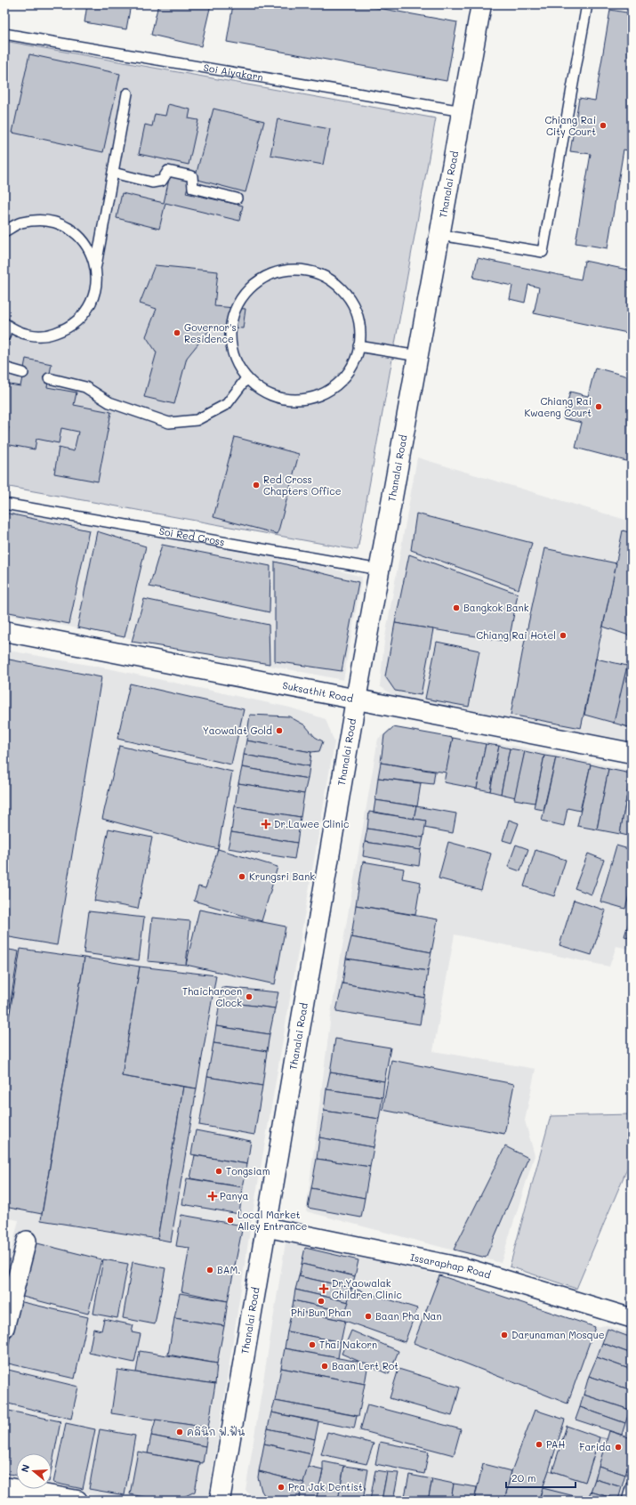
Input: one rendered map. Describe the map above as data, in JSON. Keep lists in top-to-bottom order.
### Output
{
  "streets": {
    "street": ["Thanalai Road", "Suksathit Road", "Issaraphap Road"],
    "lane": ["Soi Aiyakarn", "Soi Red Cross"]
  },
  "crossings": [
    ["Soi Aiyakarn", "Thanalai Road"],
    ["Thanalai Road", "Soi Red Cross"],
    ["Thanalai Road", "Suksathit Road"],
    ["Thanalai Road", "Issaraphap Road"]
  ],
  "places": {
    "other": [
      "Chiang Rai City Court",
      "Governor's Residence",
      "Chiang Rai Kwaeng Court",
      "Red Cross Chapters Office",
      "Bangkok Bank",
      "Chiang Rai Hotel",
      "Yaowalat Gold",
      "Krungsri Bank",
      "Thaicharoen Clock",
      "Tongsiam",
      "Local Market Alley Entrance",
      "BAM.",
      "Phi Bun Phan",
      "Baan Pha Nan",
      "Darunaman Mosque",
      "Thai Nakorn",
      "Baan Lert Rot",
      "คลินิก ฟ.ฟัน",
      "PAH",
      "Farida",
      "Pra Jak Dentist"
    ],
    "health": ["Dr.Lawee Clinic", "Panya", "Dr.Yaowalak Children Clinic"]
  },
  "scale_bar": "20 m",
  "north": "left"
}
